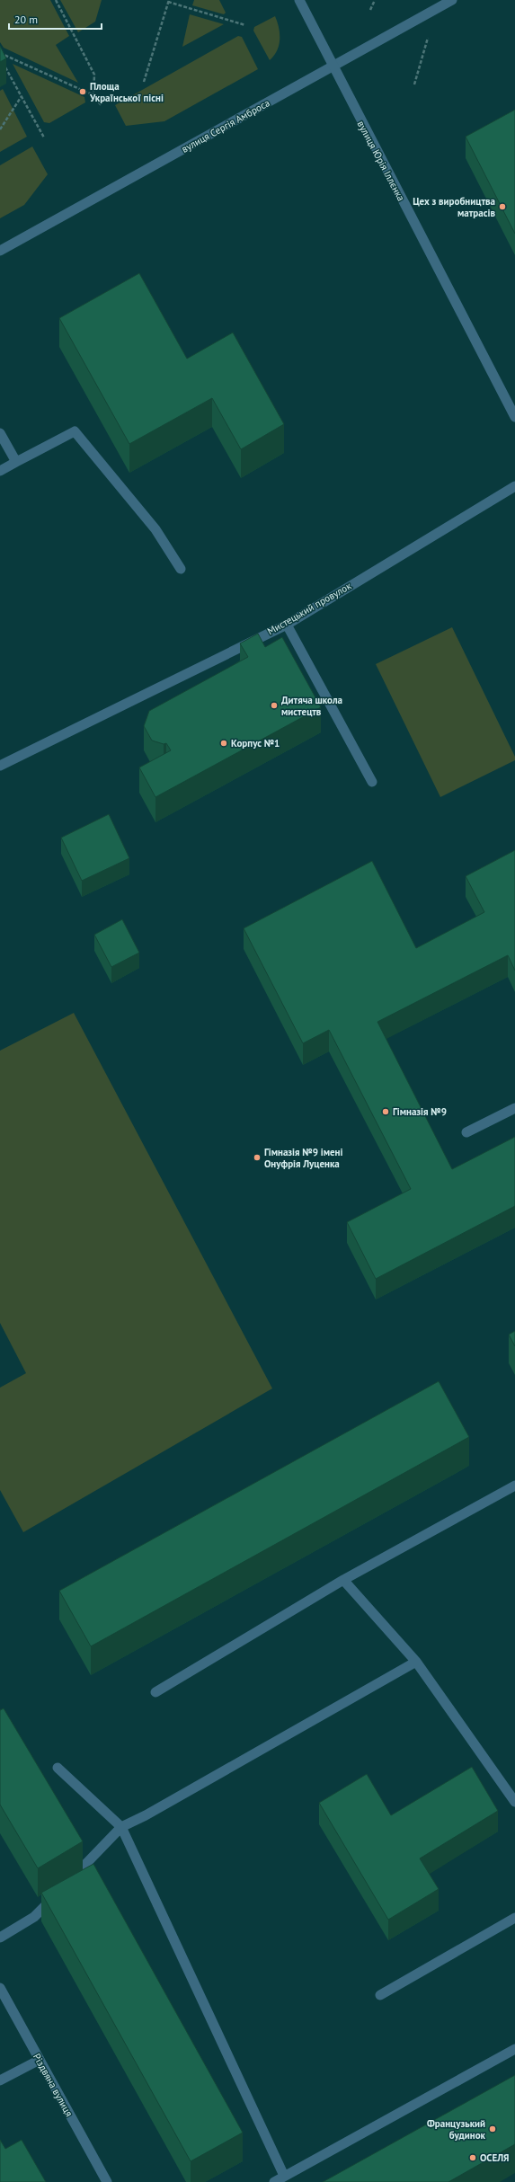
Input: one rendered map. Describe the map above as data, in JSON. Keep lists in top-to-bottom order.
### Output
{
  "streets": {
    "street": [
      "вулиця Сергія Амброса",
      "вулиця Юрія Іллєнка",
      "Мистецький провулок",
      "Різдвяна вулиця"
    ]
  },
  "crossings": [
    ["вулиця Сергія Амброса", "вулиця Юрія Іллєнка"]
  ],
  "places": [
    "Площа Української пісні",
    "Цех з виробництва матрасів",
    "Дитяча школа мистецтв",
    "Корпус №1",
    "Гімназія №9",
    "Гімназія №9 імені Онуфрія Луценка",
    "Французький будинок",
    "ОСЕЛЯ"
  ],
  "scale_bar": "20 m"
}
